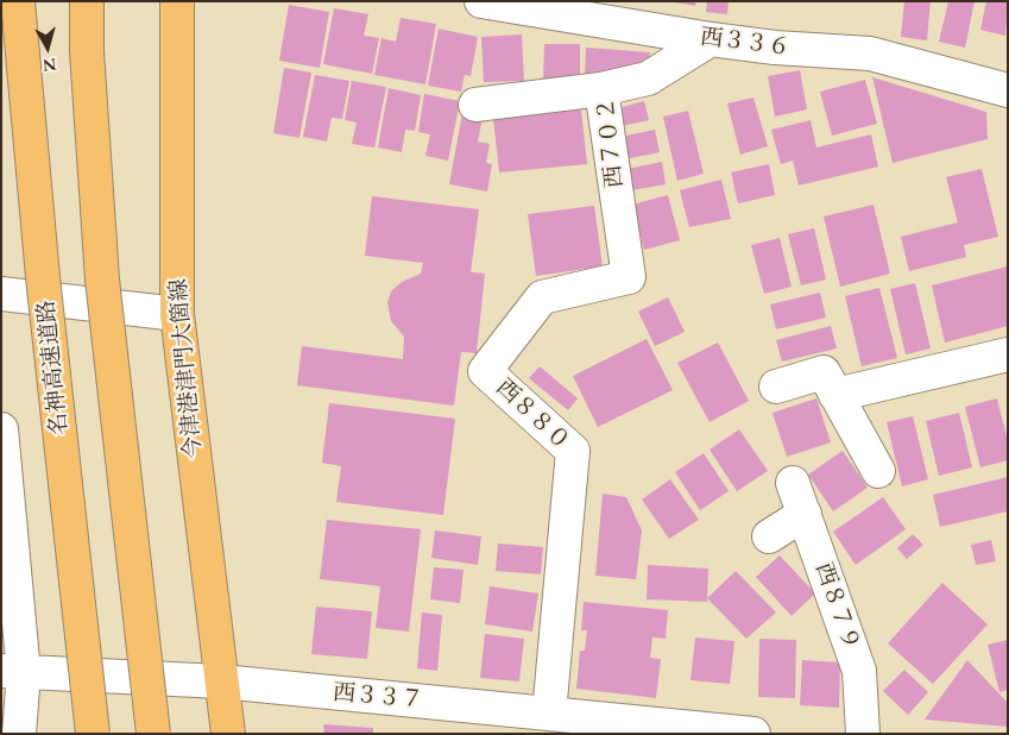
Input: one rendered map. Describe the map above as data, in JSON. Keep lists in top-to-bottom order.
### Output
{
  "streets": {
    "main road": ["名神高速道路", "今津港津門大箇線"],
    "street": [
      "西３３６",
      "西７０２",
      "西８８０",
      "西８７９",
      "西３３７"
    ]
  },
  "crossings": [
    ["西３３６", "西７０２"],
    ["西７０２", "西８８０"],
    ["今津港津門大箇線", "西３３７"],
    ["西８８０", "西３３７"]
  ],
  "north": "bottom"
}
